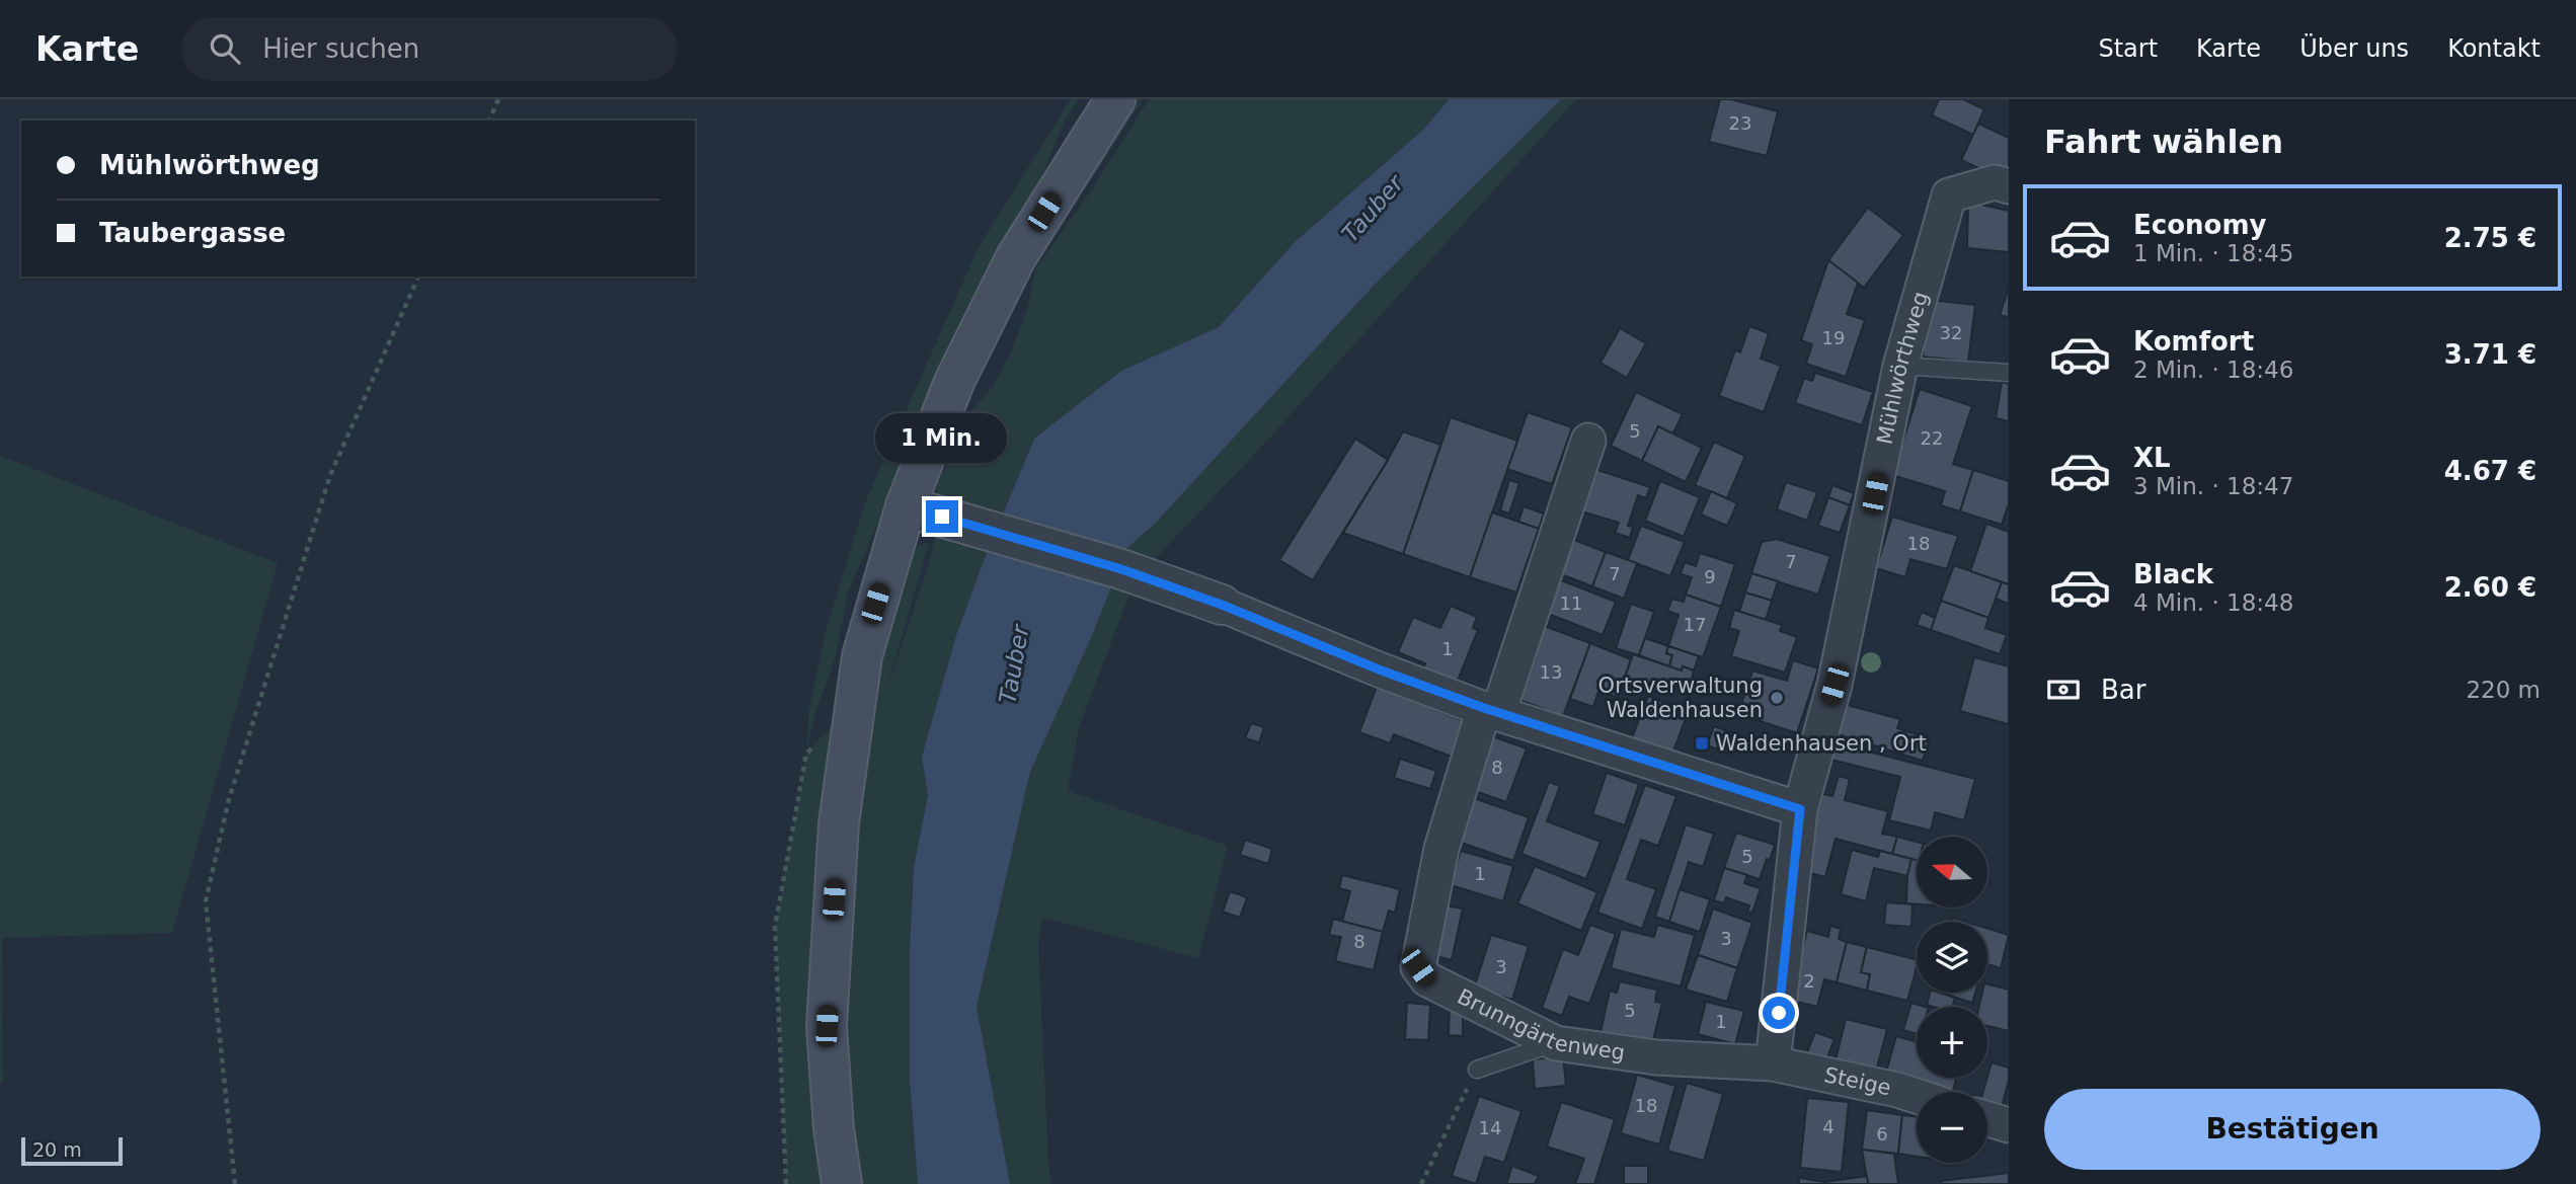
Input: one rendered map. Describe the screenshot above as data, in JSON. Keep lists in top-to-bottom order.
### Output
{
  "streets": {
    "street": ["Mühlwörthweg", "Brunngärtenweg", "Steige"]
  },
  "crossings": [
    ["Mühlwörthweg", "Brunngärtenweg"],
    ["Mühlwörthweg", "Steige"],
    ["Brunngärtenweg", "Steige"]
  ],
  "water": ["Tauber"],
  "places": {
    "other": ["Ortsverwaltung Waldenhausen"],
    "transit": ["Waldenhausen , Ort"]
  },
  "house_numbers": [
    "23",
    "32",
    "19",
    "5",
    "22",
    "18",
    "7",
    "7",
    "9",
    "11",
    "17",
    "1",
    "13",
    "8",
    "5",
    "1",
    "3",
    "8",
    "3",
    "2",
    "5",
    "1",
    "18",
    "4",
    "14",
    "6"
  ],
  "scale_bar": "20 m",
  "north": "left",
  "page": {
    "header": "Karte",
    "search": "Hier suchen",
    "nav": [
      "Start",
      "Karte",
      "Über uns",
      "Kontakt"
    ],
    "heading": "Fahrt wählen",
    "banner": ["Mühlwörthweg", "Taubergasse"],
    "list": [
      {
        "name": "Economy",
        "note": "1 Min. · 18:45",
        "value": "2.75 €"
      },
      {
        "name": "Komfort",
        "note": "2 Min. · 18:46",
        "value": "3.71 €"
      },
      {
        "name": "XL",
        "note": "3 Min. · 18:47",
        "value": "4.67 €"
      },
      {
        "name": "Black",
        "note": "4 Min. · 18:48",
        "value": "2.60 €"
      }
    ],
    "bubble": "1 Min.",
    "pay": ["Bar", "220 m"],
    "map_buttons": ["+", "−"],
    "buttons": "Bestätigen",
    "scale": "20 m"
  }
}
